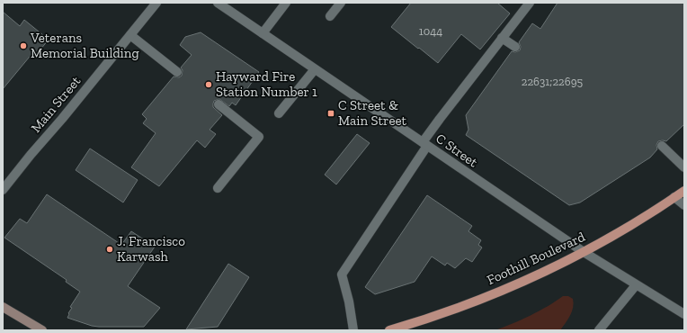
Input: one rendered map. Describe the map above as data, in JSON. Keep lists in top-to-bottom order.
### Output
{
  "streets": {
    "main road": ["Foothill Boulevard"],
    "street": ["Main Street", "C Street"]
  },
  "crossings": [
    ["C Street", "Foothill Boulevard"]
  ],
  "places": {
    "other": ["Veterans Memorial Building", "Hayward Fire Station Number 1", "J. Francisco Karwash"],
    "transit": ["C Street & Main Street"]
  },
  "house_numbers": ["1044", "22631;22695"]
}
